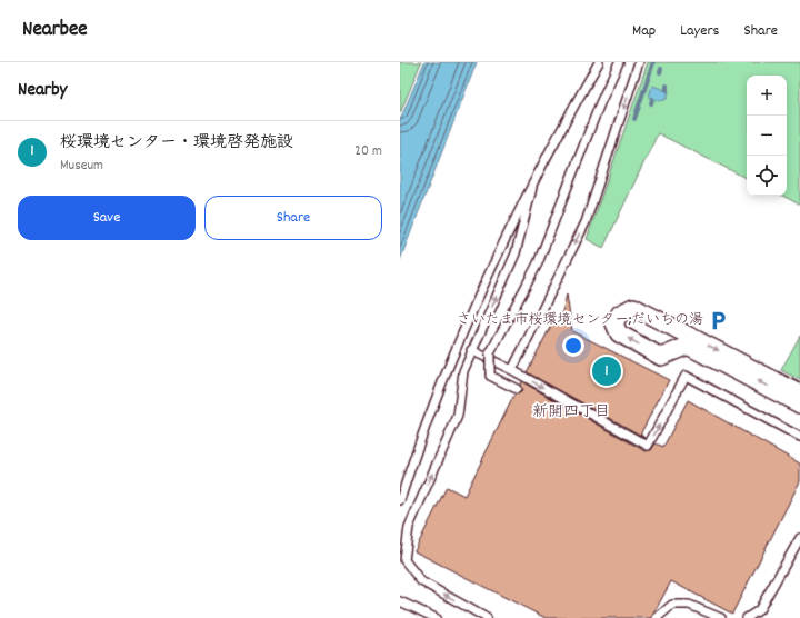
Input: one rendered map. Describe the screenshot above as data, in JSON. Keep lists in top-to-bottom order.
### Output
{
  "districts": ["新開四丁目"],
  "places": {
    "parking": ["さいたま市桜環境センター;だいちの湯"]
  },
  "page": {
    "header": "Nearbee",
    "nav": ["Map", "Layers", "Share"],
    "heading": "Nearby",
    "map_buttons": ["+", "−"],
    "list": [
      {
        "mark": "1",
        "name": "桜環境センター・環境啓発施設",
        "note": "Museum",
        "value": "20 m"
      }
    ],
    "buttons": ["Save", "Share"],
    "pins": "1"
  }
}
